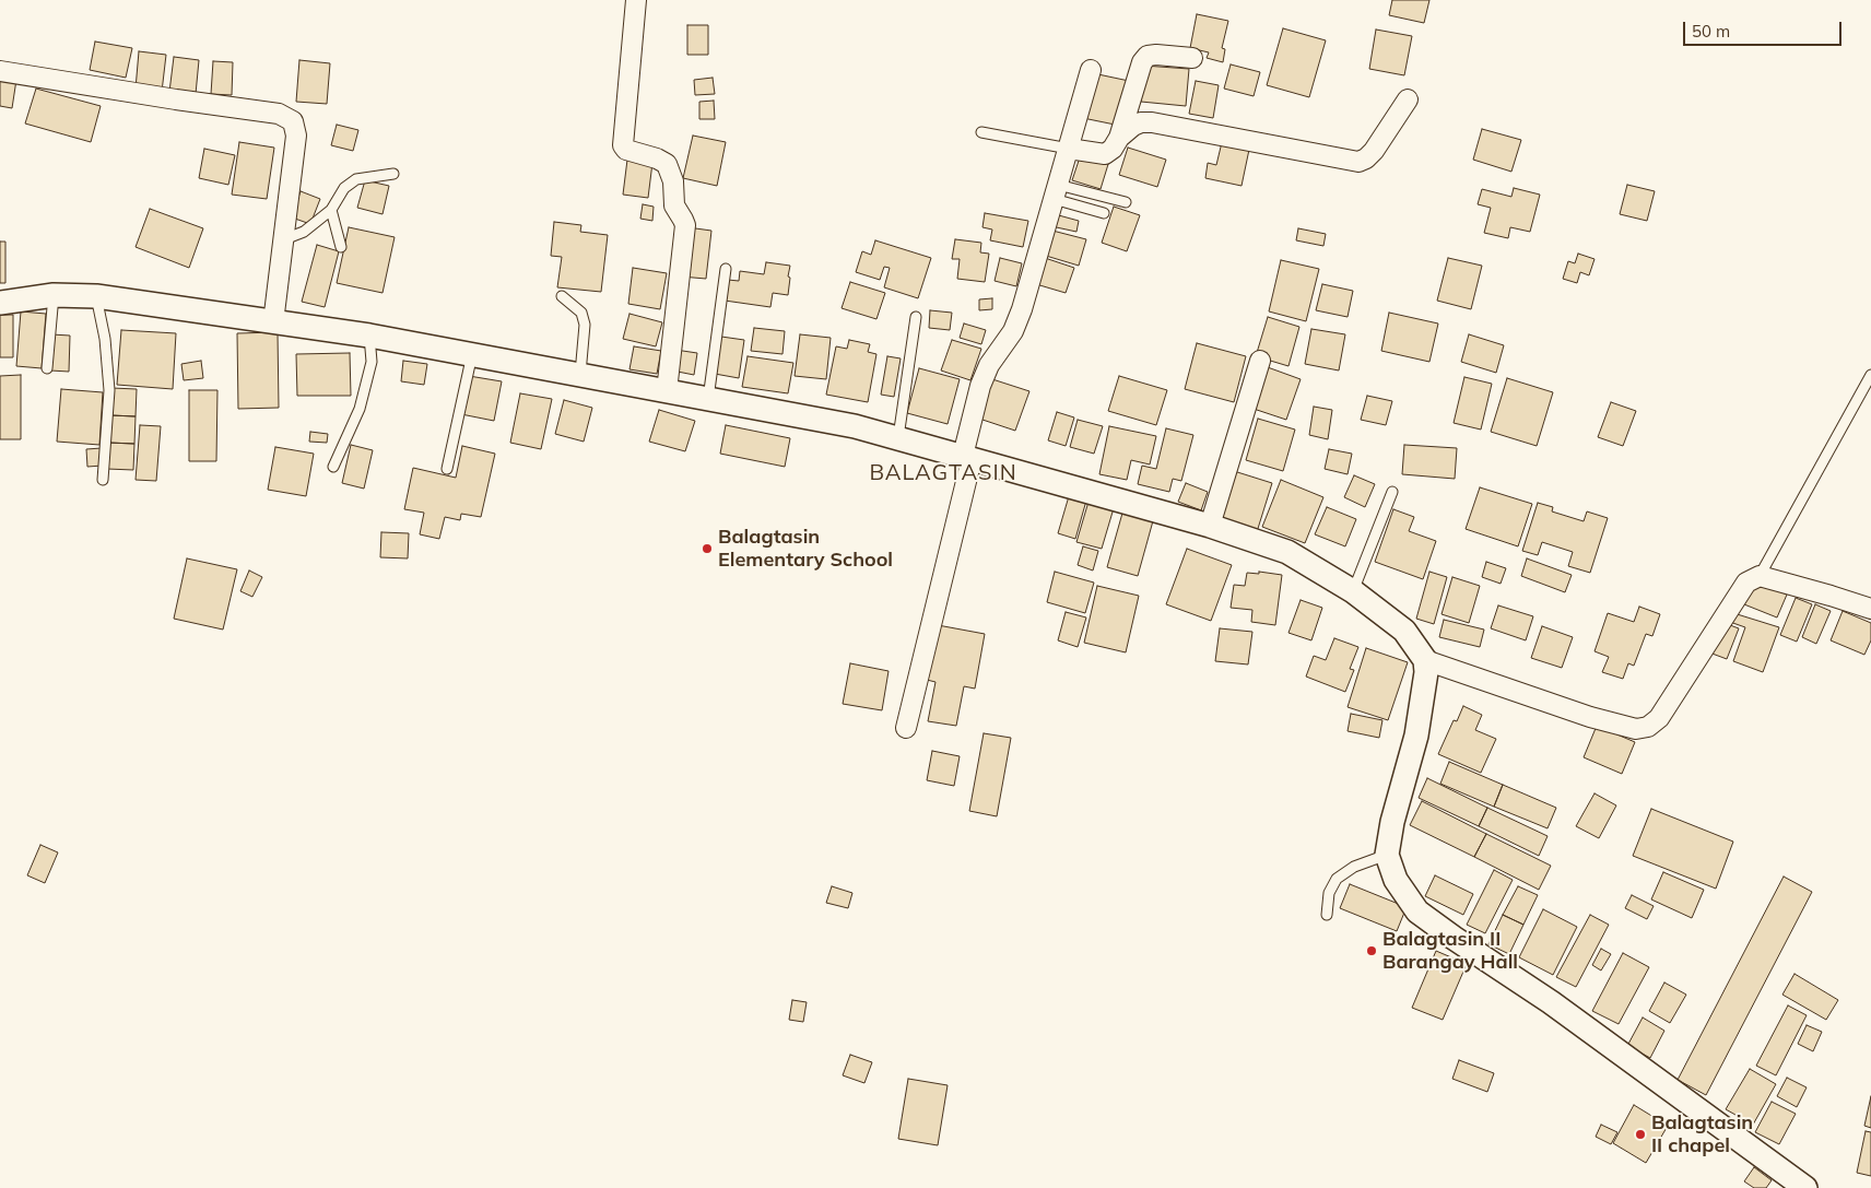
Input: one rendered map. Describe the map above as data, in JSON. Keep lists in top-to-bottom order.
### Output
{
  "districts": ["BALAGTASIN"],
  "places": ["Balagtasin Elementary School", "Balagtasin II Barangay Hall", "Balagtasin II chapel"],
  "scale_bar": "50 m"
}
